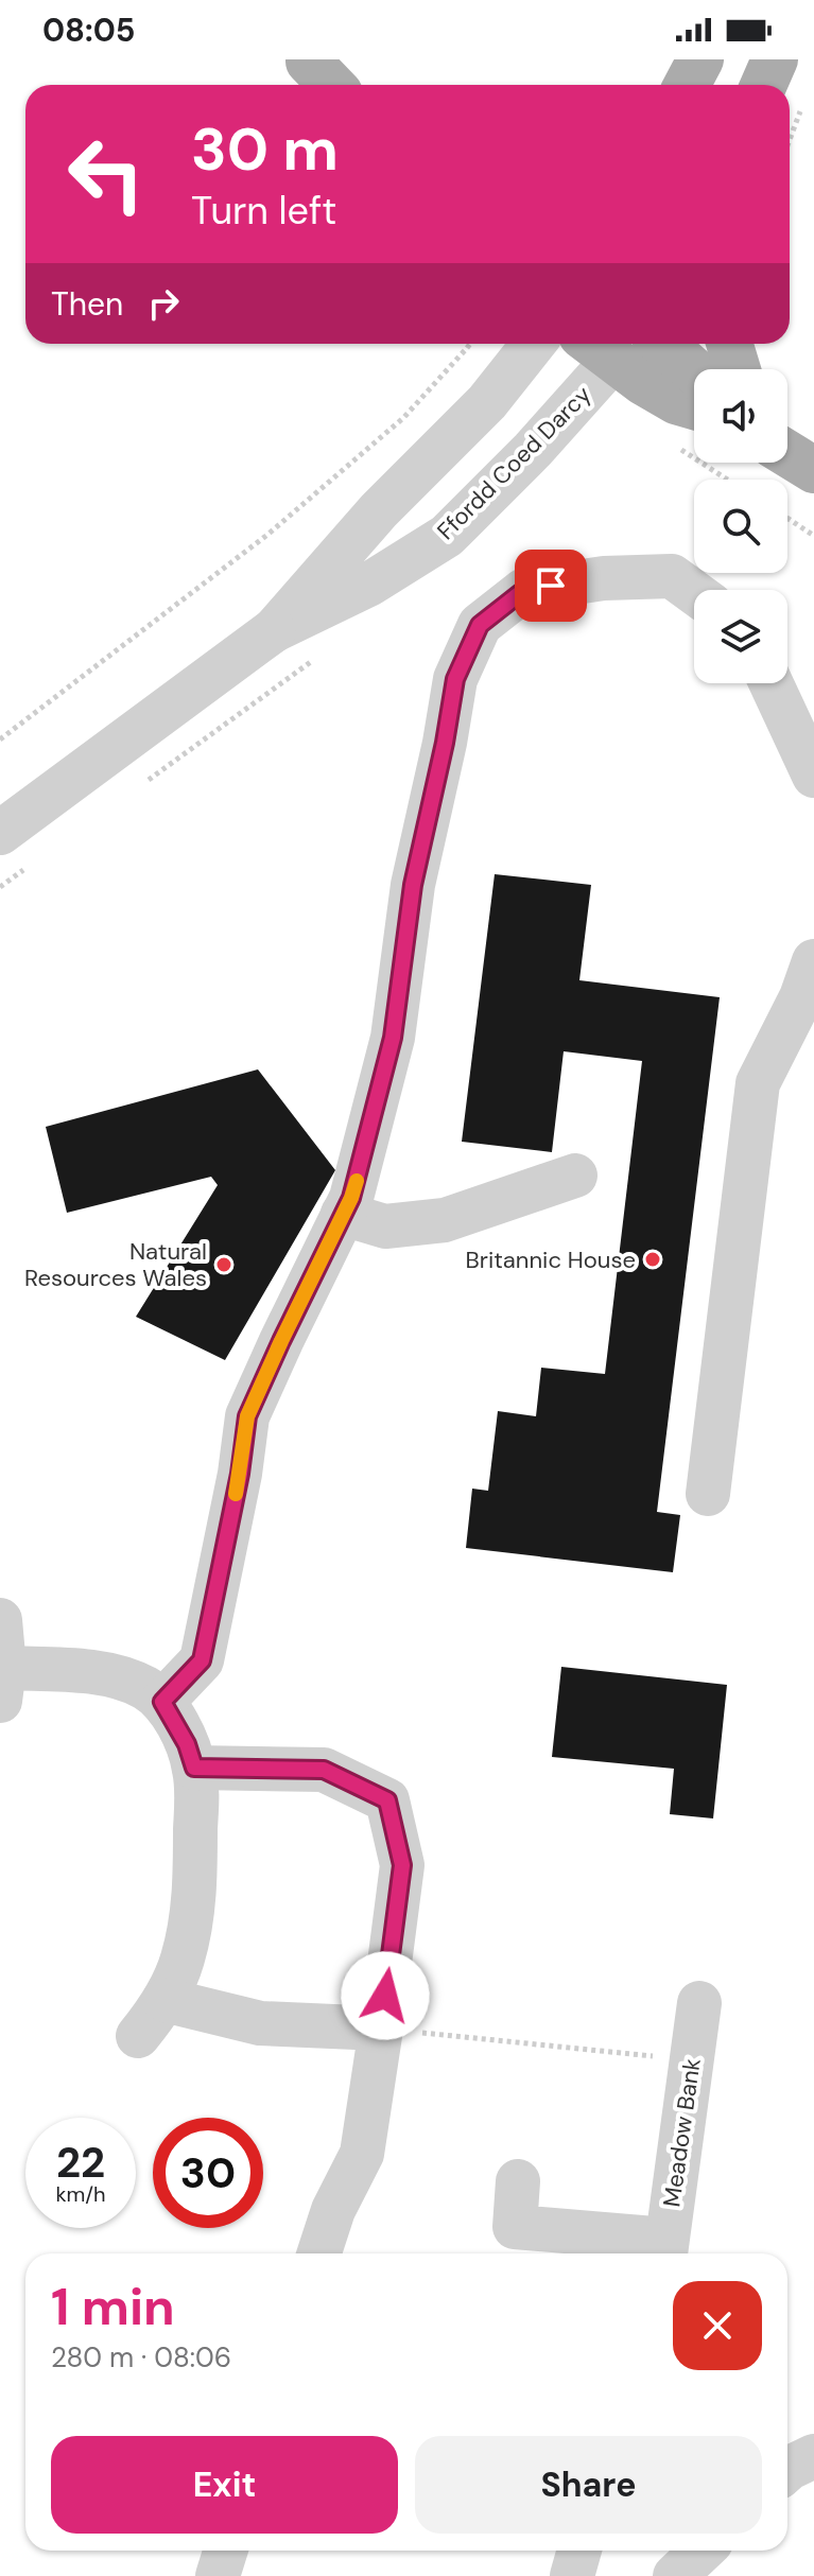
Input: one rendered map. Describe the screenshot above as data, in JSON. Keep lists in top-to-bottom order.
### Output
{
  "streets": {
    "street": ["Ffordd Coed Darcy", "Meadow Bank"]
  },
  "places": ["Britannic House", "Natural Resources Wales"],
  "page": {
    "status": "08:05",
    "turn": ["30 m", "Turn left"],
    "then": "Then",
    "speed": "22 km/h",
    "limit": "30",
    "heading": ["1 min", "280 m · 08:06"],
    "buttons": ["Exit", "Share"]
  }
}
